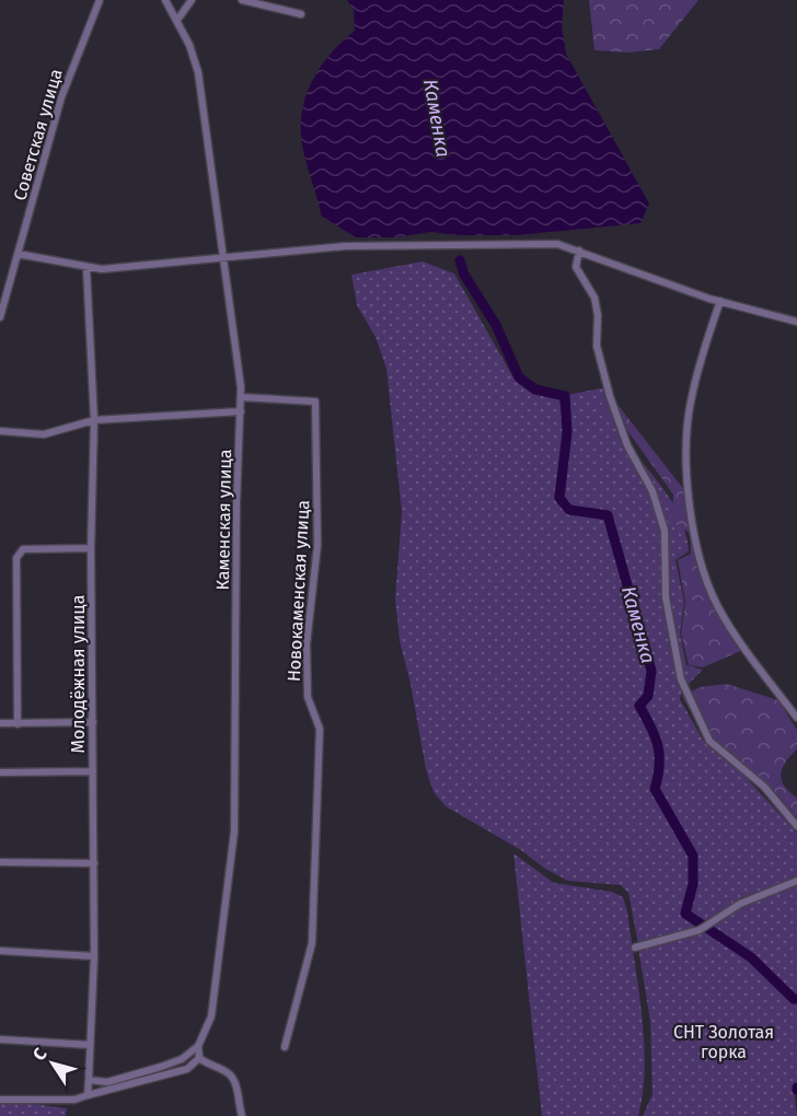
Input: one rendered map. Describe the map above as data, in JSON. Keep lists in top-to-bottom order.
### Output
{
  "streets": {
    "street": [
      "Советская улица",
      "Каменская улица",
      "Новокаменская улица",
      "Молодёжная улица"
    ]
  },
  "crossings": [
    ["Каменская улица", "Новокаменская улица"]
  ],
  "water": ["Каменка"],
  "parks": ["СНТ Золотая горка"],
  "north": "top left"
}
